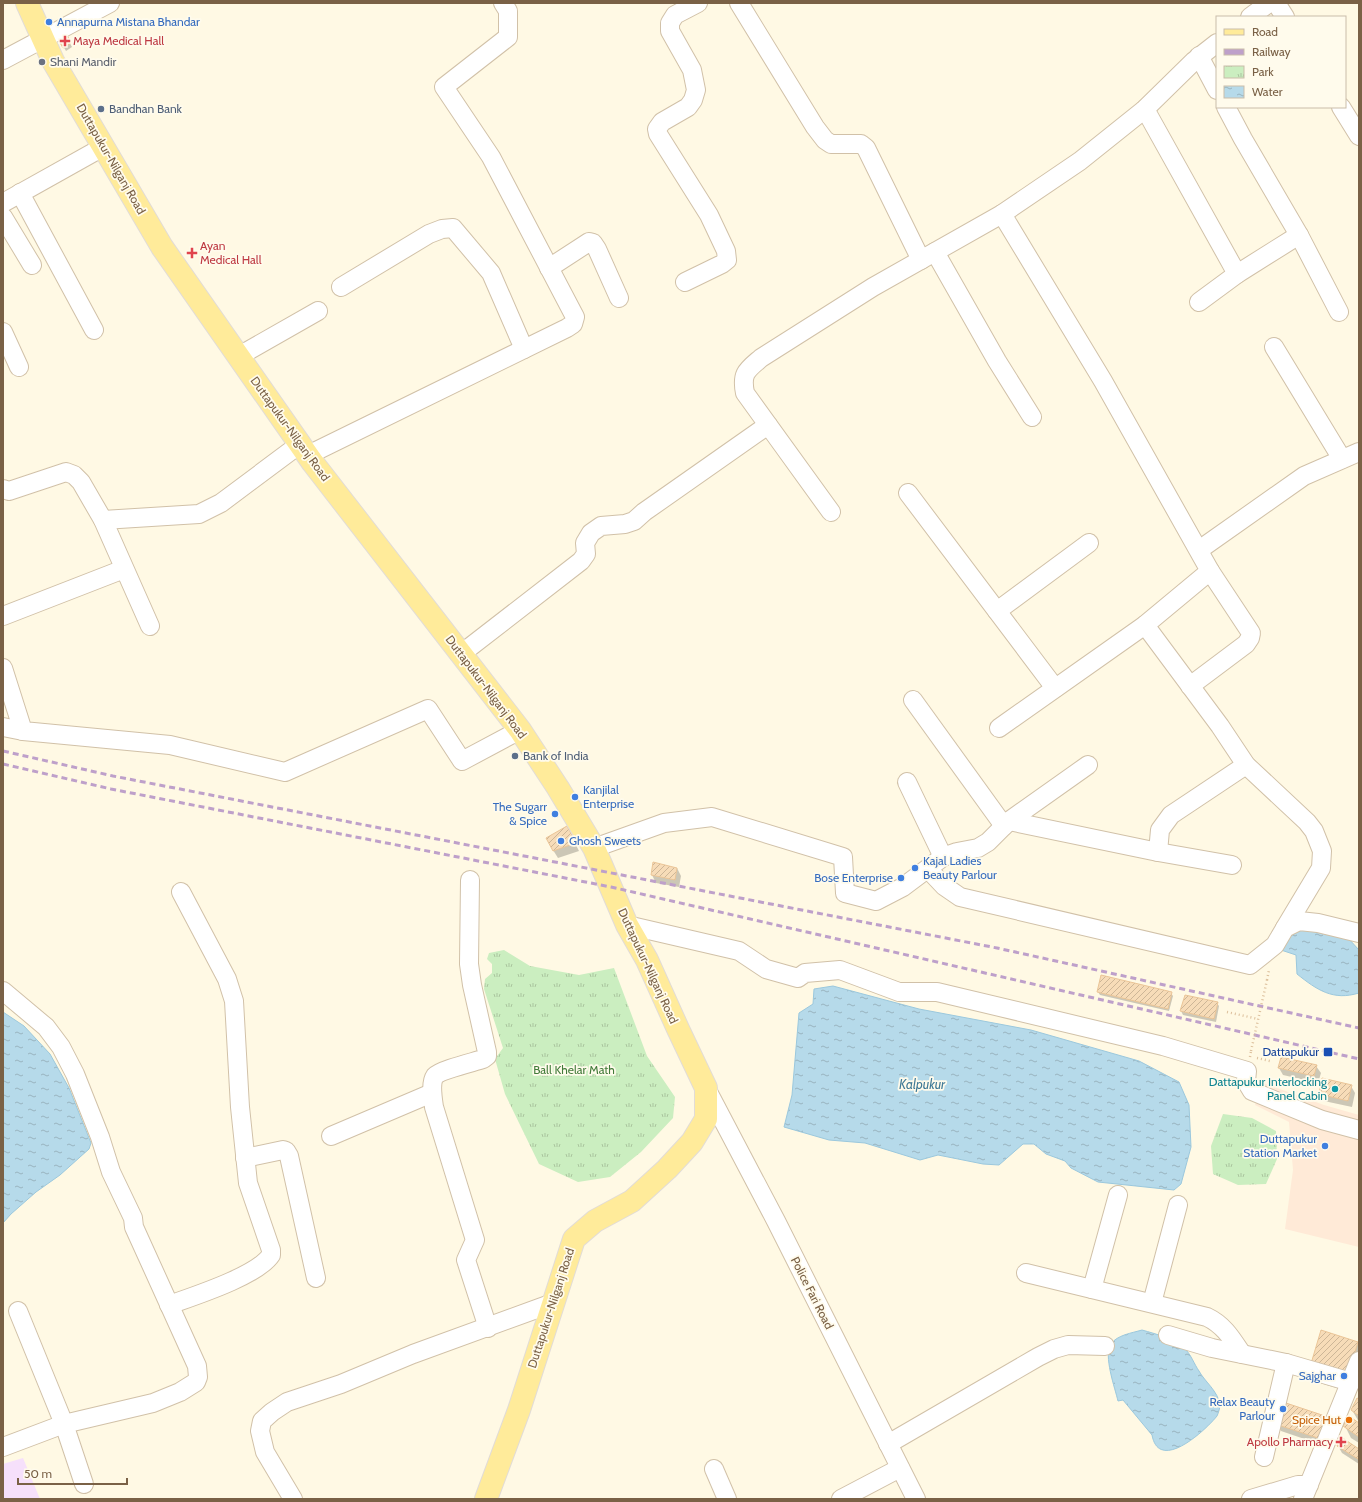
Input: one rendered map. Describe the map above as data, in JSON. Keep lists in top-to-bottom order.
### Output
{
  "streets": {
    "main road": ["Duttapukur-Nilganj Road"],
    "street": ["Police Fari Road"]
  },
  "crossings": [
    ["Duttapukur-Nilganj Road", "Police Fari Road"]
  ],
  "water": ["Kalpukur"],
  "parks": ["Ball Khelar Math"],
  "places": {
    "other": [
      "Annapurna Mistana Bhandar",
      "Shani Mandir",
      "Bandhan Bank",
      "Bank of India",
      "Kanjilal Enterprise",
      "The Sugarr & Spice",
      "Ghosh Sweets",
      "Kajal Ladies Beauty Parlour",
      "Bose Enterprise",
      "Dattapukur Interlocking Panel Cabin",
      "Duttapukur Station Market",
      "Sajghar",
      "Relax Beauty Parlour",
      "Spice Hut"
    ],
    "health": ["Maya Medical Hall", "Ayan Medical Hall", "Apollo Pharmacy"],
    "transit": ["Dattapukur"]
  },
  "legend": [
    "Road",
    "Railway",
    "Park",
    "Water"
  ],
  "scale_bar": "50 m"
}
